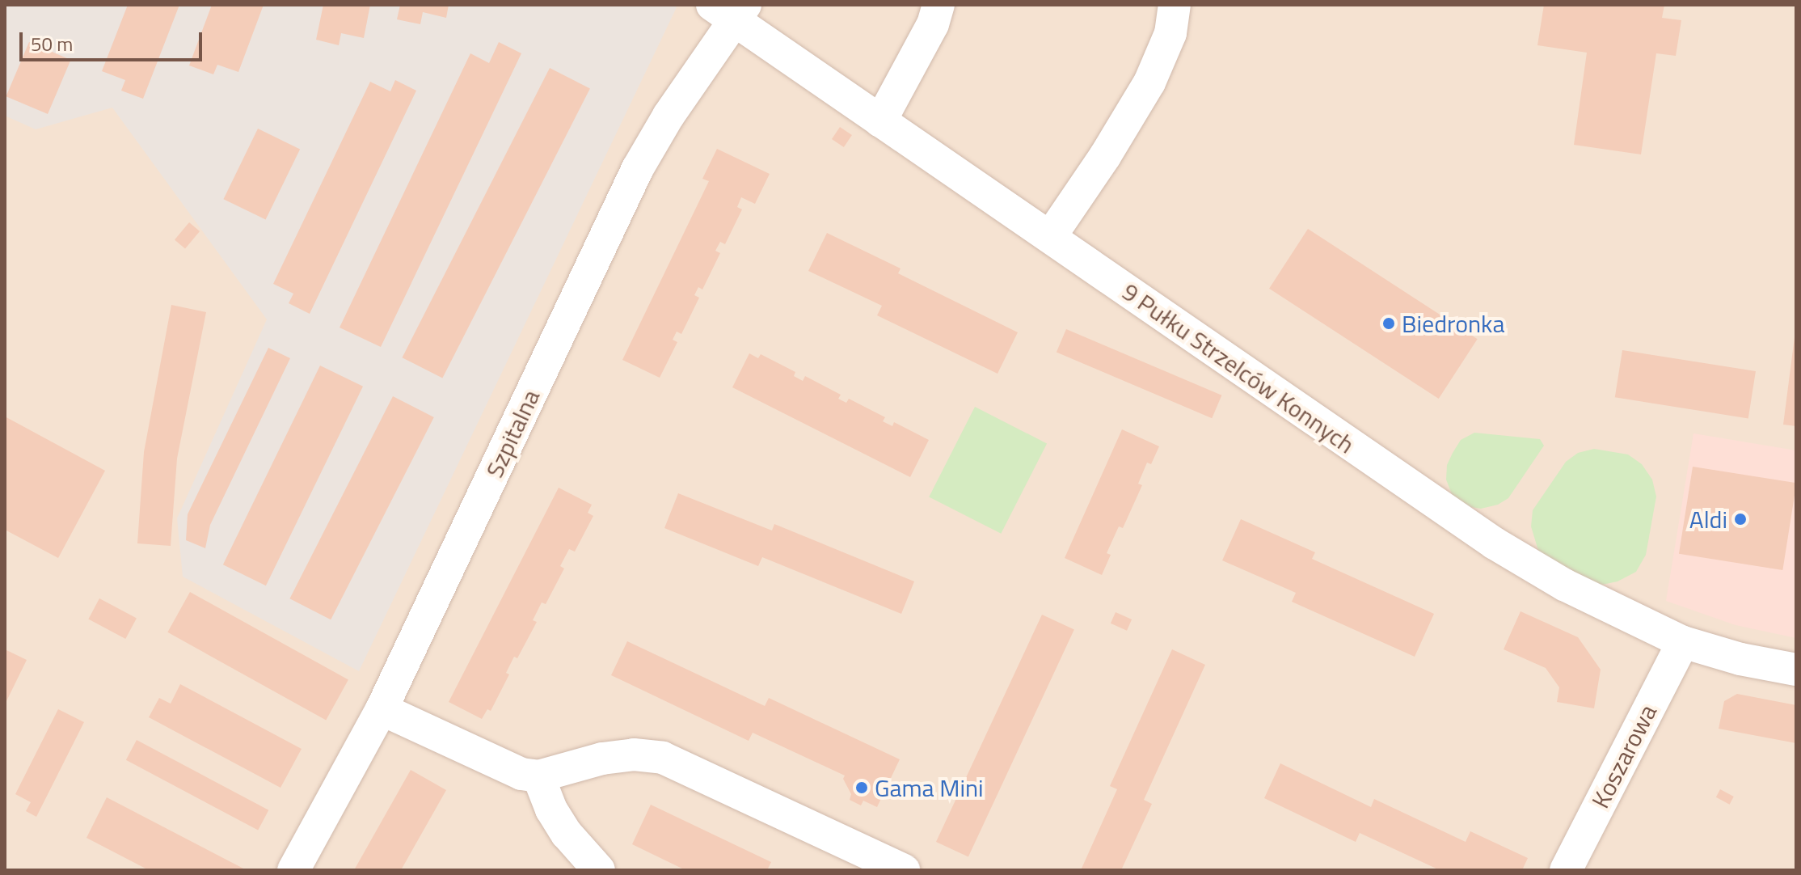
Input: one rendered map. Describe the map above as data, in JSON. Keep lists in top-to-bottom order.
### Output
{
  "streets": {
    "street": ["9 Pułku Strzelców Konnych", "Szpitalna", "Koszarowa"]
  },
  "crossings": [
    ["9 Pułku Strzelców Konnych", "Szpitalna"],
    ["9 Pułku Strzelców Konnych", "Koszarowa"]
  ],
  "places": ["Biedronka", "Aldi", "Gama Mini"],
  "scale_bar": "50 m"
}
